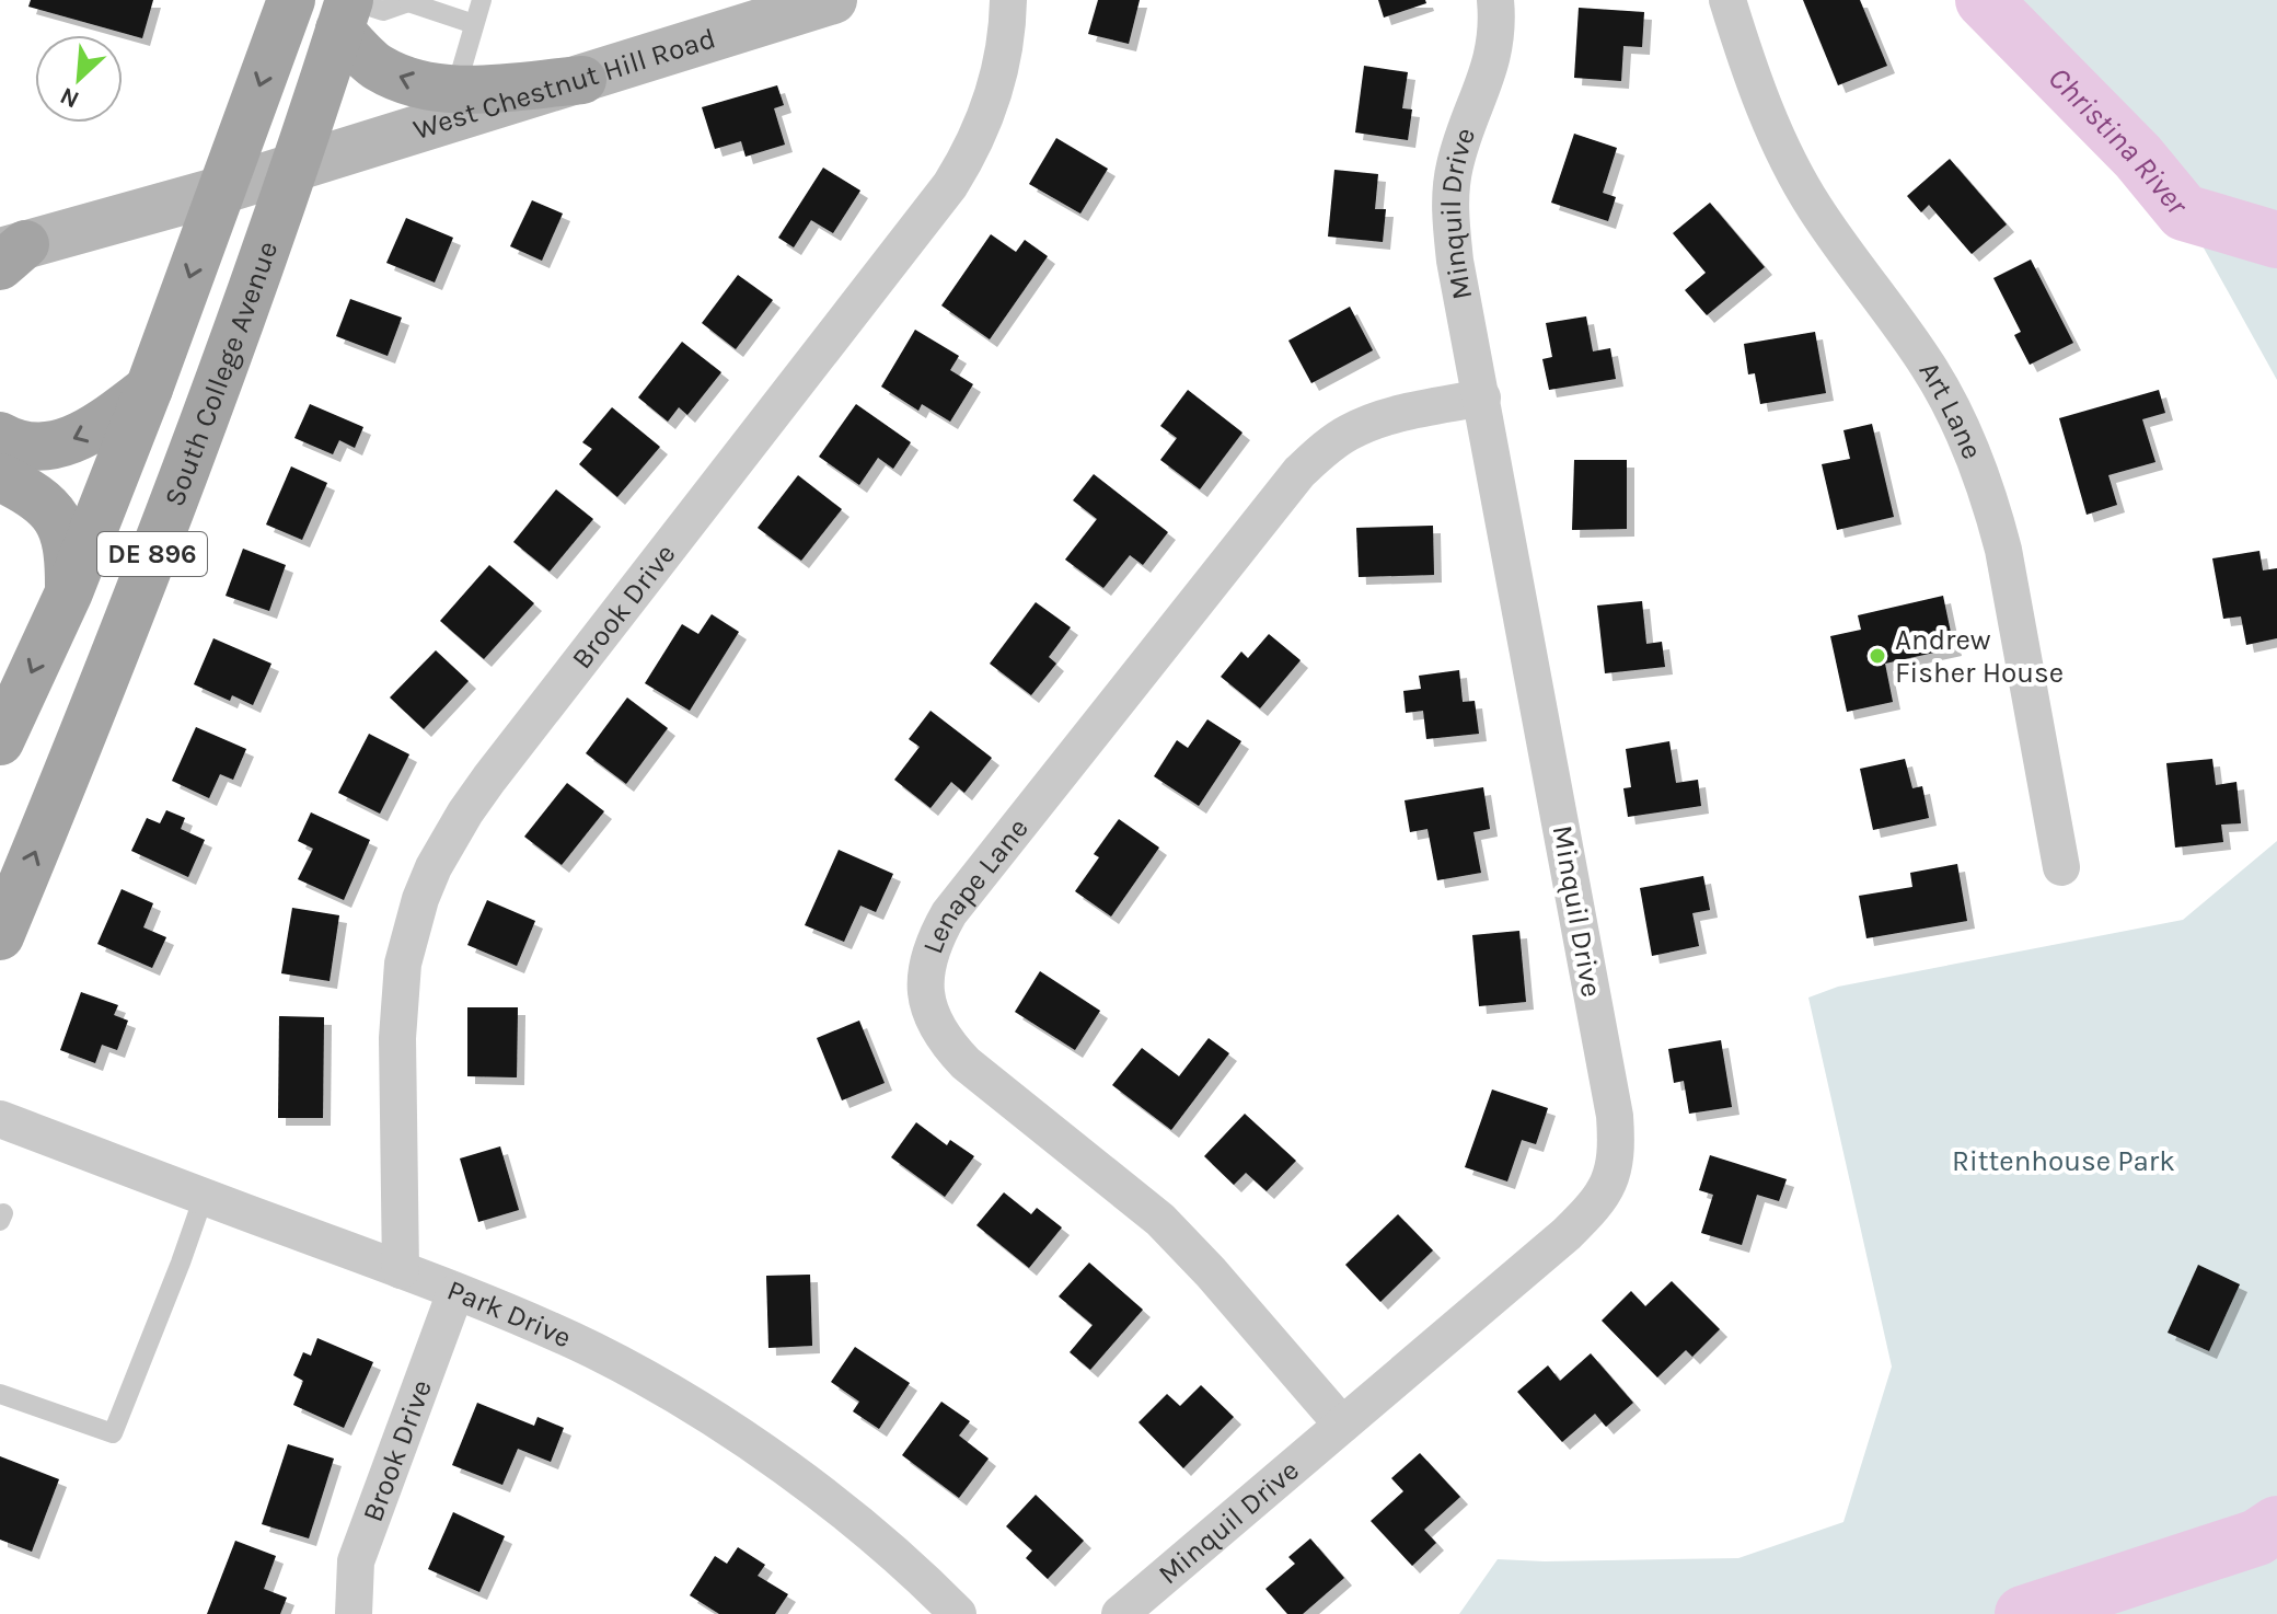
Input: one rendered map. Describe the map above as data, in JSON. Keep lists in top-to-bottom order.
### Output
{
  "streets": {
    "main road": ["South College Avenue", "DE 896"],
    "street": [
      "West Chestnut Hill Road",
      "Minquil Drive",
      "Art Lane",
      "Brook Drive",
      "Lenape Lane",
      "Park Drive"
    ]
  },
  "crossings": [
    ["West Chestnut Hill Road", "South College Avenue"],
    ["West Chestnut Hill Road", "DE 896"],
    ["Minquil Drive", "Lenape Lane"],
    ["Brook Drive", "Park Drive"]
  ],
  "water": ["Christina River"],
  "parks": ["Rittenhouse Park"],
  "places": ["Andrew Fisher House"],
  "north": "bottom left"
}
